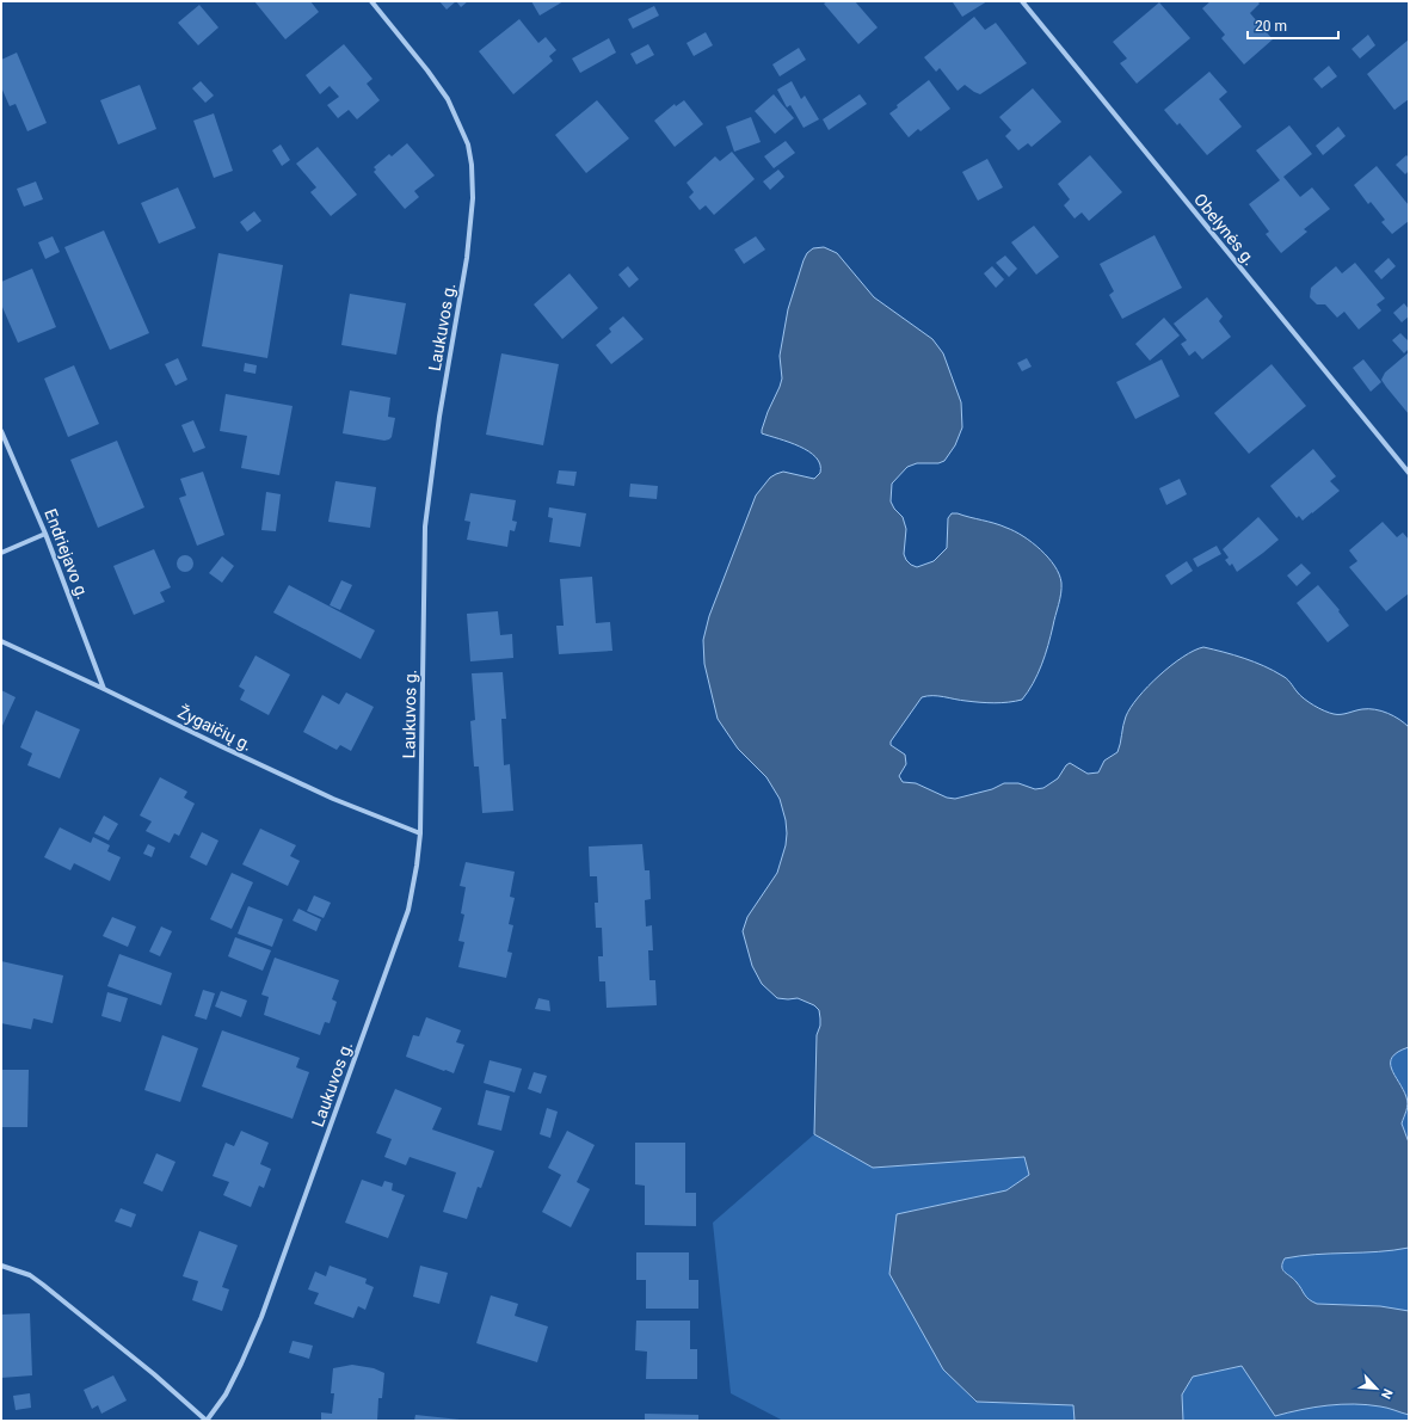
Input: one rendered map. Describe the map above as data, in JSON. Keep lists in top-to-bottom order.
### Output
{
  "streets": {
    "street": [
      "Obelynės g.",
      "Laukuvos g.",
      "Endriejavo g.",
      "Žygaičių g."
    ]
  },
  "crossings": [
    ["Laukuvos g.", "Žygaičių g."],
    ["Endriejavo g.", "Žygaičių g."]
  ],
  "scale_bar": "20 m",
  "north": "bottom right"
}
